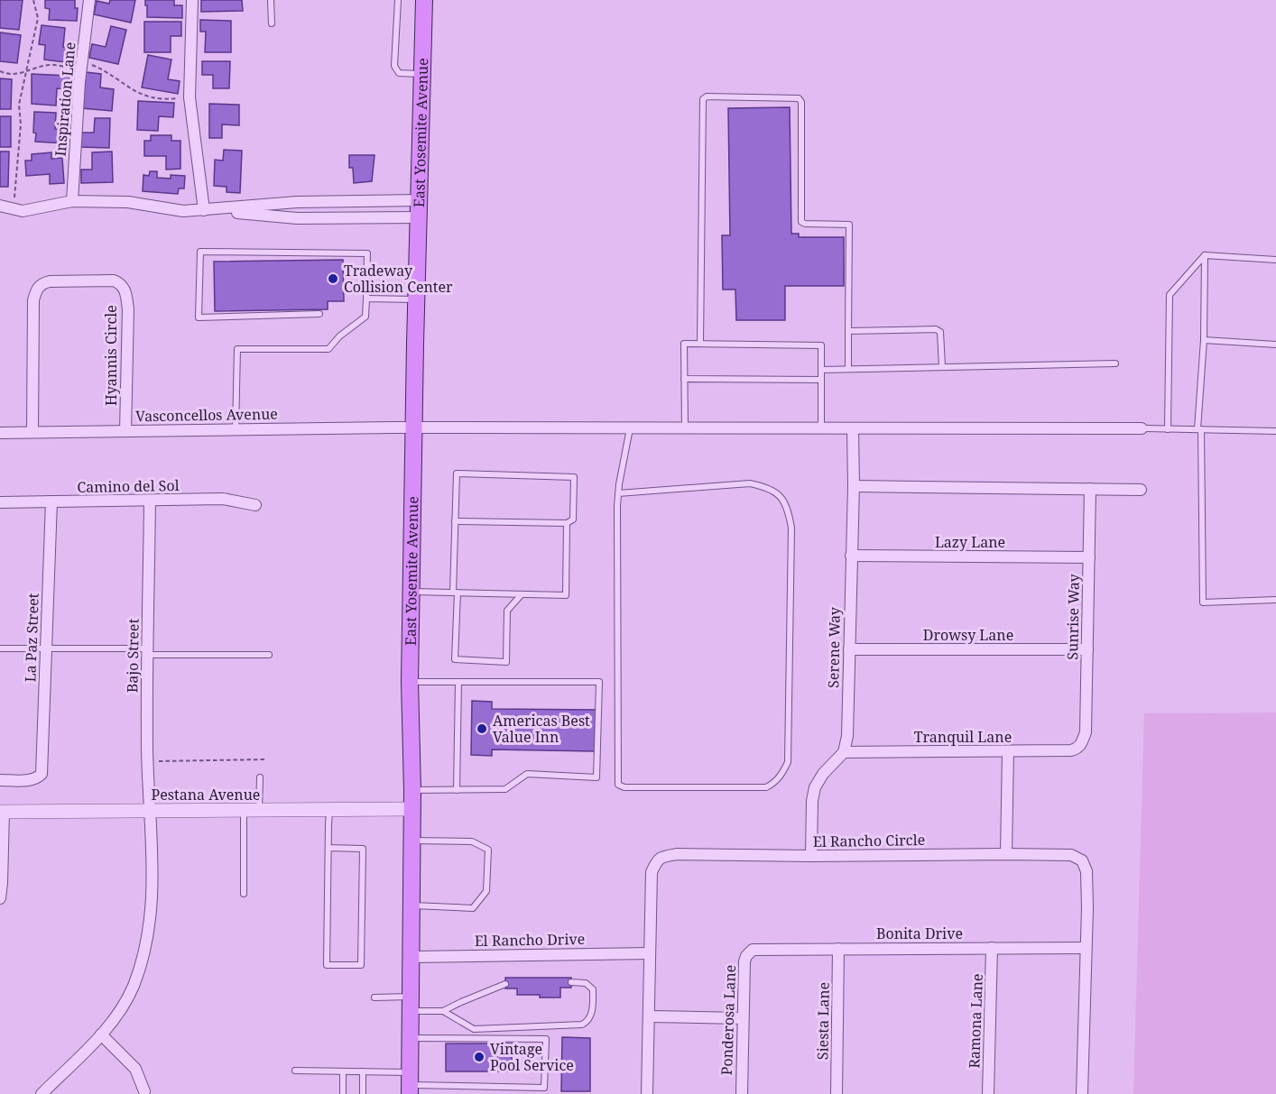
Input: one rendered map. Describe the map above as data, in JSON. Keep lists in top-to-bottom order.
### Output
{
  "streets": {
    "main road": ["East Yosemite Avenue"],
    "street": [
      "Inspiration Lane",
      "Hyannis Circle",
      "Vasconcellos Avenue",
      "Camino del Sol",
      "Lazy Lane",
      "Sunrise Way",
      "Drowsy Lane",
      "La Paz Street",
      "Serene Way",
      "Bajo Street",
      "Tranquil Lane",
      "Pestana Avenue",
      "El Rancho Circle",
      "Bonita Drive",
      "El Rancho Drive",
      "Ponderosa Lane",
      "Siesta Lane",
      "Ramona Lane"
    ]
  },
  "crossings": [
    ["East Yosemite Avenue", "Vasconcellos Avenue"],
    ["East Yosemite Avenue", "Pestana Avenue"],
    ["East Yosemite Avenue", "El Rancho Drive"],
    ["Hyannis Circle", "Vasconcellos Avenue"],
    ["Vasconcellos Avenue", "Serene Way"],
    ["Camino del Sol", "La Paz Street"],
    ["Camino del Sol", "Bajo Street"],
    ["Lazy Lane", "Sunrise Way"],
    ["Lazy Lane", "Serene Way"],
    ["Sunrise Way", "Drowsy Lane"],
    ["Sunrise Way", "Tranquil Lane"],
    ["Drowsy Lane", "Serene Way"],
    ["Serene Way", "Tranquil Lane"],
    ["Bajo Street", "Pestana Avenue"],
    ["El Rancho Circle", "Bonita Drive"],
    ["El Rancho Circle", "El Rancho Drive"],
    ["Bonita Drive", "Ponderosa Lane"],
    ["Bonita Drive", "Siesta Lane"],
    ["Bonita Drive", "Ramona Lane"]
  ],
  "places": ["Tradeway Collision Center", "Americas Best Value Inn", "Vintage Pool Service"]
}
